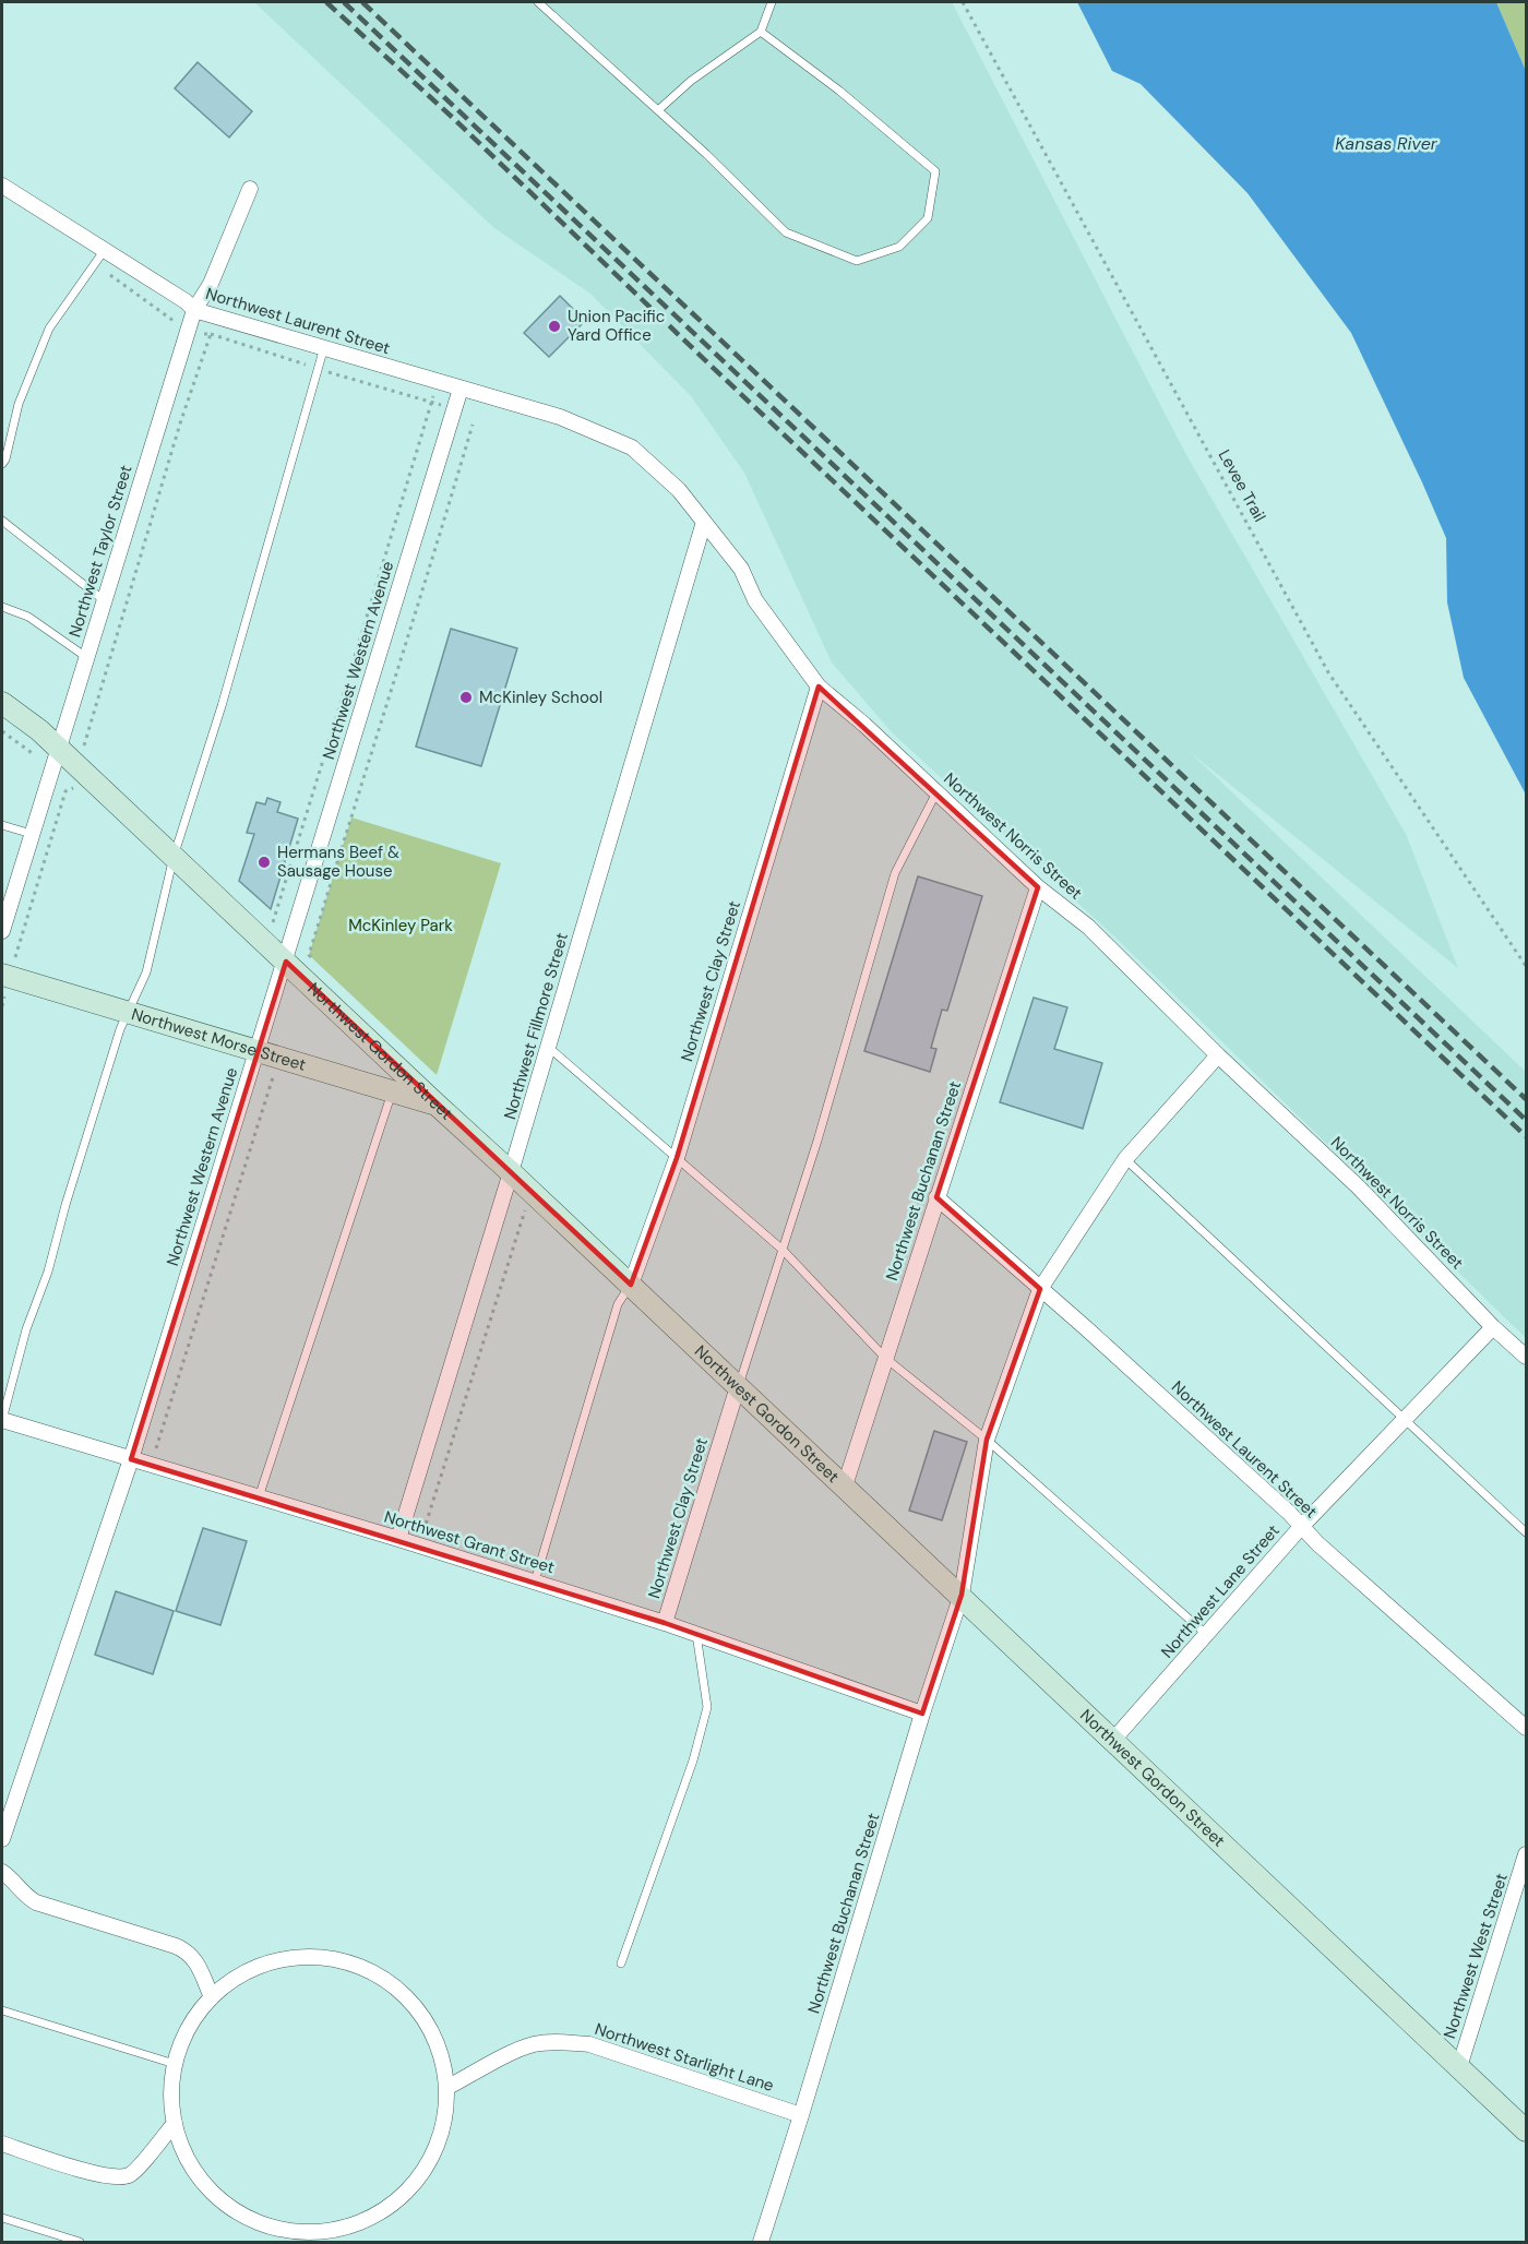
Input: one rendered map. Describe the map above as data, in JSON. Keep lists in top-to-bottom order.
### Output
{
  "streets": {
    "main road": ["Northwest Morse Street", "Northwest Gordon Street"],
    "street": [
      "Northwest Laurent Street",
      "Northwest Taylor Street",
      "Northwest Western Avenue",
      "Northwest Norris Street",
      "Northwest Clay Street",
      "Northwest Fillmore Street",
      "Northwest Buchanan Street",
      "Northwest Grant Street",
      "Northwest Lane Street",
      "Northwest West Street",
      "Northwest Starlight Lane"
    ],
    "path": ["Levee Trail"]
  },
  "crossings": [
    ["Northwest Laurent Street", "Northwest Taylor Street"],
    ["Northwest Laurent Street", "Northwest Western Avenue"],
    ["Northwest Laurent Street", "Northwest Norris Street"],
    ["Northwest Laurent Street", "Northwest Buchanan Street"],
    ["Northwest Laurent Street", "Northwest Lane Street"],
    ["Northwest Taylor Street", "Northwest Gordon Street"],
    ["Northwest Western Avenue", "Northwest Norris Street"],
    ["Northwest Western Avenue", "Northwest Morse Street"],
    ["Northwest Western Avenue", "Northwest Gordon Street"],
    ["Northwest Western Avenue", "Northwest Grant Street"],
    ["Northwest Norris Street", "Northwest Clay Street"],
    ["Northwest Norris Street", "Northwest Fillmore Street"],
    ["Northwest Norris Street", "Northwest Buchanan Street"],
    ["Northwest Norris Street", "Northwest Lane Street"],
    ["Northwest Clay Street", "Northwest Gordon Street"],
    ["Northwest Clay Street", "Northwest Grant Street"],
    ["Northwest Fillmore Street", "Northwest Gordon Street"],
    ["Northwest Fillmore Street", "Northwest Grant Street"],
    ["Northwest Morse Street", "Northwest Gordon Street"],
    ["Northwest Gordon Street", "Northwest Buchanan Street"],
    ["Northwest Gordon Street", "Northwest Lane Street"],
    ["Northwest Gordon Street", "Northwest West Street"],
    ["Northwest Buchanan Street", "Northwest Grant Street"],
    ["Northwest Buchanan Street", "Northwest Starlight Lane"]
  ],
  "water": ["Kansas River"],
  "parks": ["McKinley Park"],
  "places": ["Union Pacific Yard Office", "McKinley School", "Hermans Beef & Sausage House"]
}
